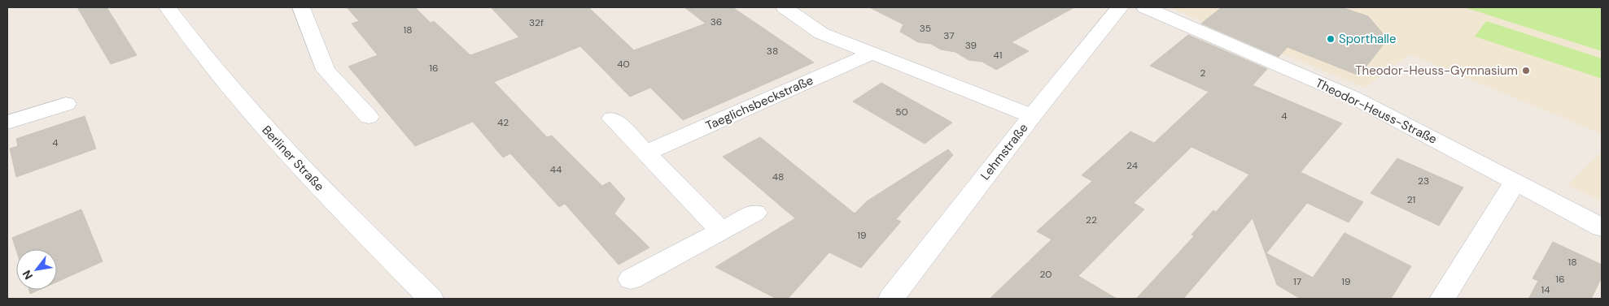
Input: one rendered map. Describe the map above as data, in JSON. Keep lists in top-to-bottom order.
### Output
{
  "streets": {
    "street": [
      "Taeglichsbeckstraße",
      "Theodor-Heuss-Straße",
      "Lehmstraße",
      "Berliner Straße"
    ]
  },
  "places": ["Sporthalle", "Theodor-Heuss-Gymnasium"],
  "house_numbers": [
    "36",
    "32f",
    "35",
    "18",
    "37",
    "39",
    "38",
    "41",
    "40",
    "16",
    "2",
    "50",
    "4",
    "42",
    "4",
    "24",
    "44",
    "48",
    "23",
    "21",
    "22",
    "19",
    "18",
    "20",
    "16",
    "17",
    "19",
    "14"
  ],
  "north": "bottom left"
}
